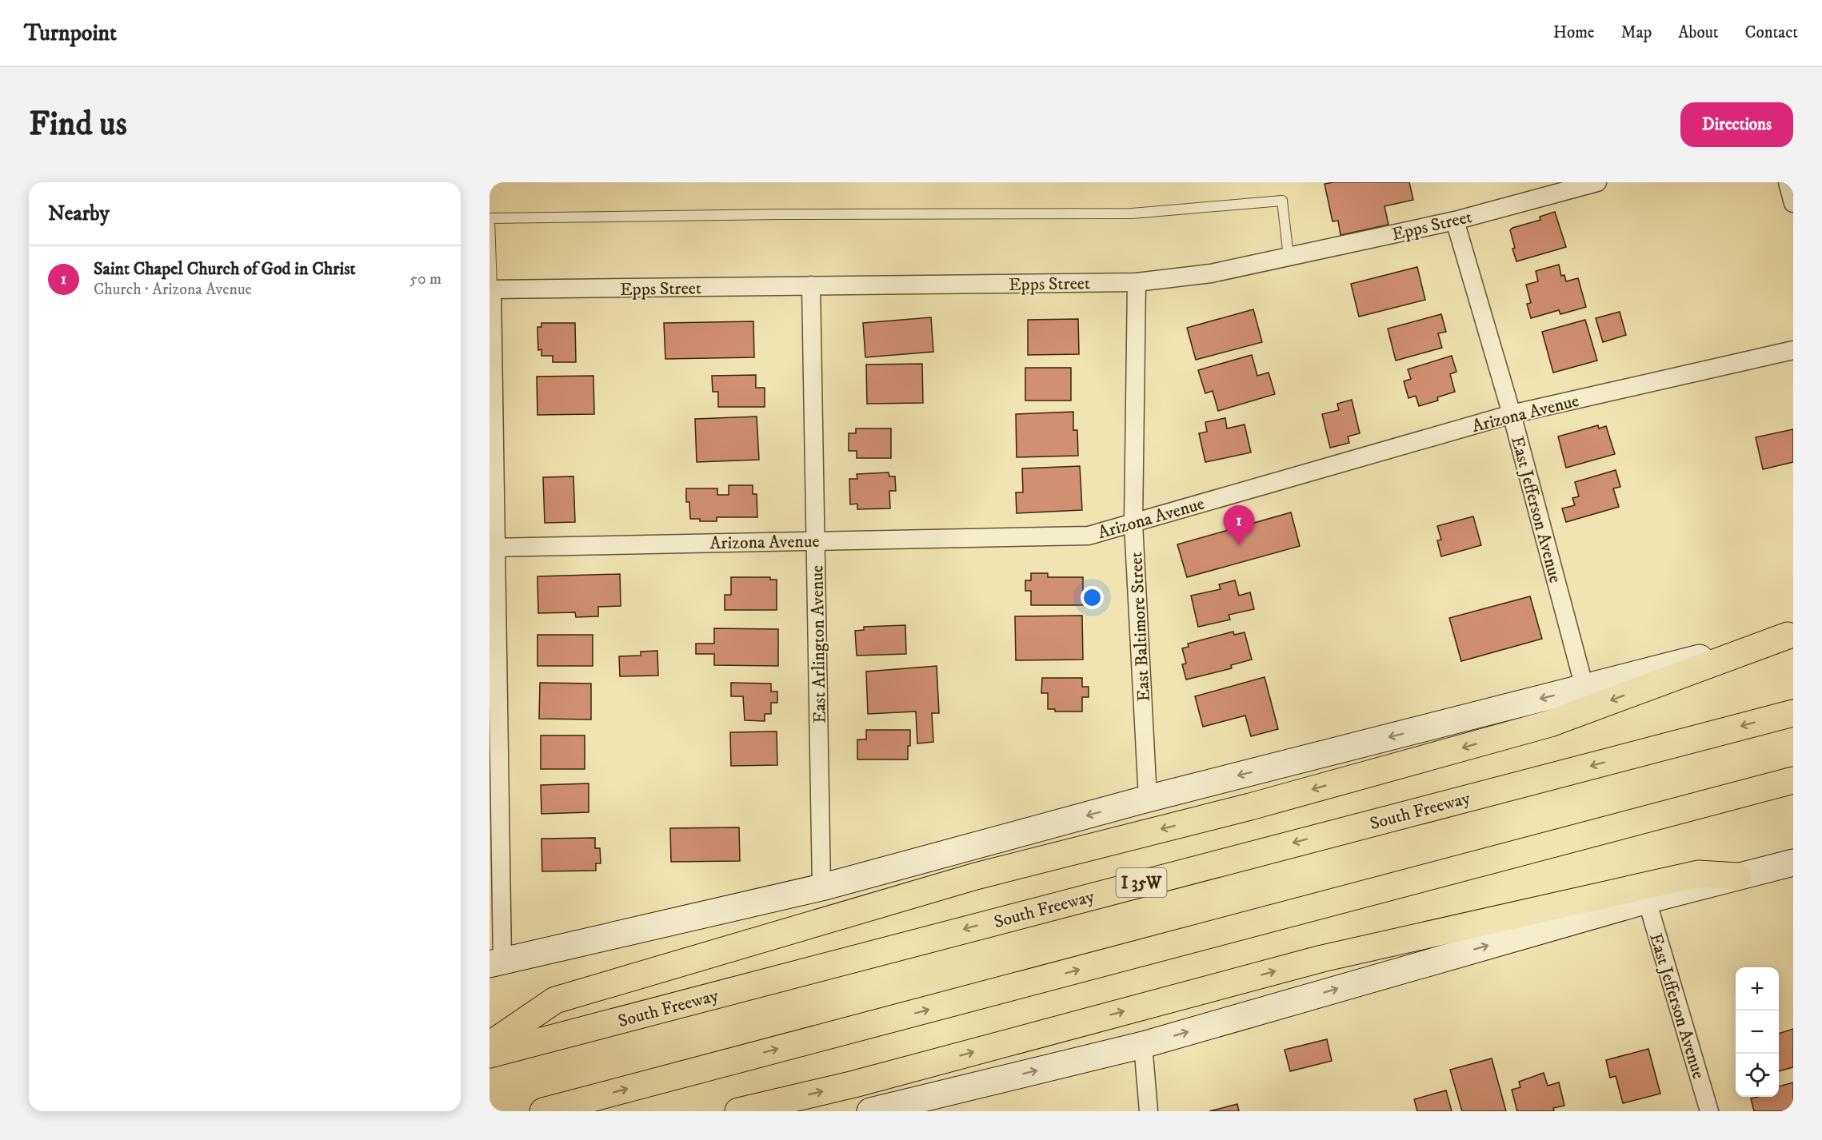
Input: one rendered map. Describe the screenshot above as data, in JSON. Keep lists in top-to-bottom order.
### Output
{
  "streets": {
    "highway": ["South Freeway", "I 35W"],
    "street": [
      "Epps Street",
      "Arizona Avenue",
      "East Jefferson Avenue",
      "East Baltimore Street",
      "East Arlington Avenue"
    ]
  },
  "crossings": [
    ["Epps Street", "East Jefferson Avenue"],
    ["Epps Street", "East Baltimore Street"],
    ["Epps Street", "East Arlington Avenue"],
    ["Arizona Avenue", "East Jefferson Avenue"],
    ["Arizona Avenue", "East Baltimore Street"],
    ["Arizona Avenue", "East Arlington Avenue"]
  ],
  "page": {
    "header": "Turnpoint",
    "nav": [
      "Home",
      "Map",
      "About",
      "Contact"
    ],
    "buttons": "Directions",
    "title": "Find us",
    "heading": "Nearby",
    "list": [
      {
        "mark": "1",
        "name": "Saint Chapel Church of God in Christ",
        "note": "Church · Arizona Avenue",
        "value": "50 m"
      }
    ],
    "pins": "1",
    "map_buttons": ["+", "−"]
  }
}
